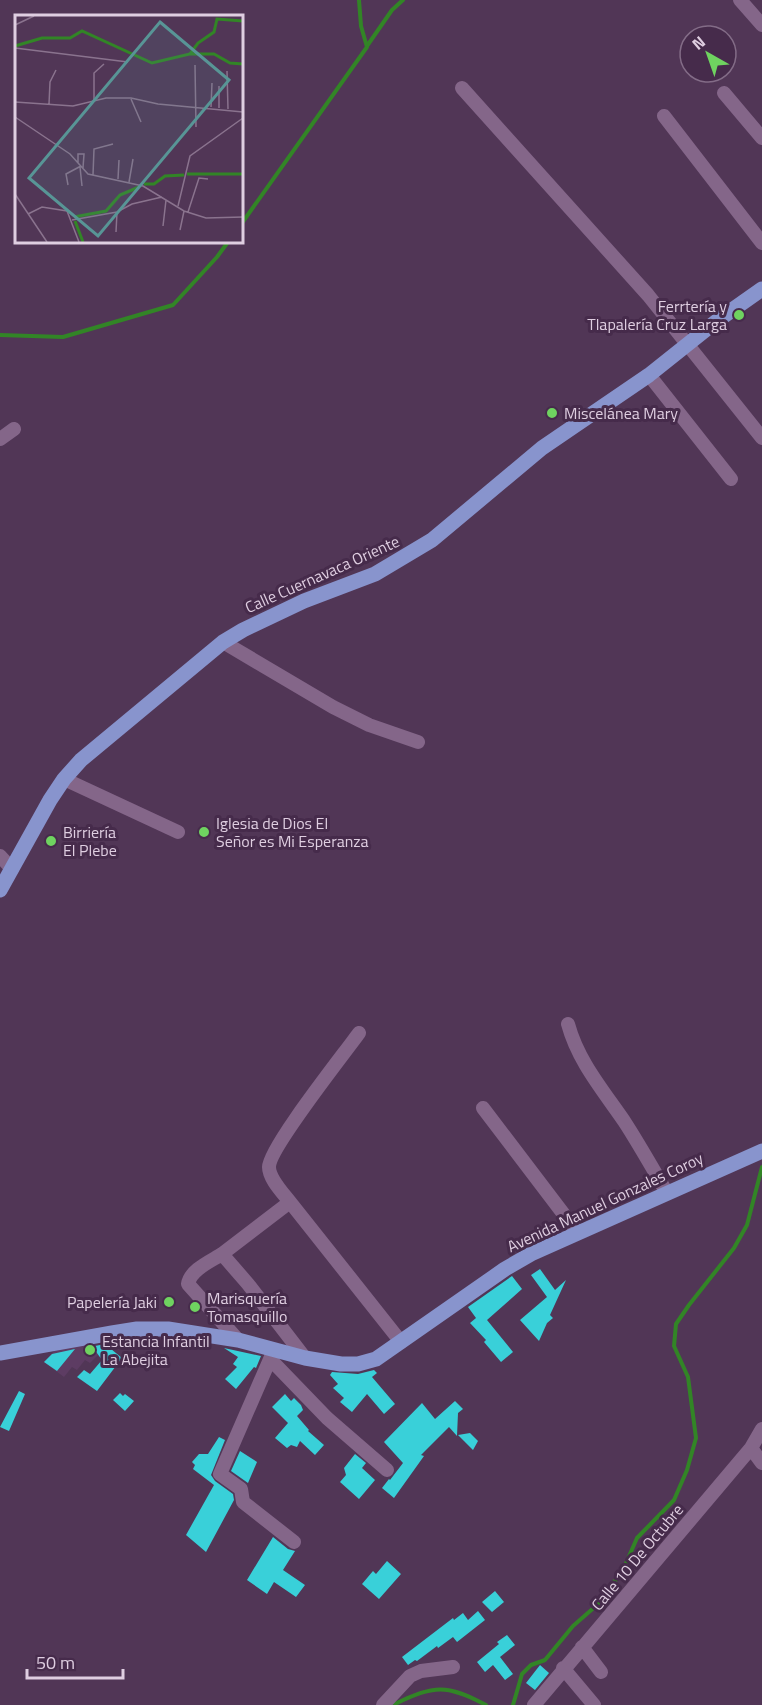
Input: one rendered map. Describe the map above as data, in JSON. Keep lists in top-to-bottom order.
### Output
{
  "streets": {
    "main road": ["Calle Cuernavaca Oriente", "Avenida Manuel Gonzales Coroy"],
    "street": ["Calle 10 De Octubre"]
  },
  "places": [
    "Ferrtería y Tlapalería Cruz Larga",
    "Miscelánea Mary",
    "Iglesia de Dios El Señor es Mi Esperanza",
    "Birriería El Plebe",
    "Papelería Jaki",
    "Marisquería Tomasquillo",
    "Estancia Infantil La Abejita"
  ],
  "scale_bar": "50 m",
  "north": "top left"
}
